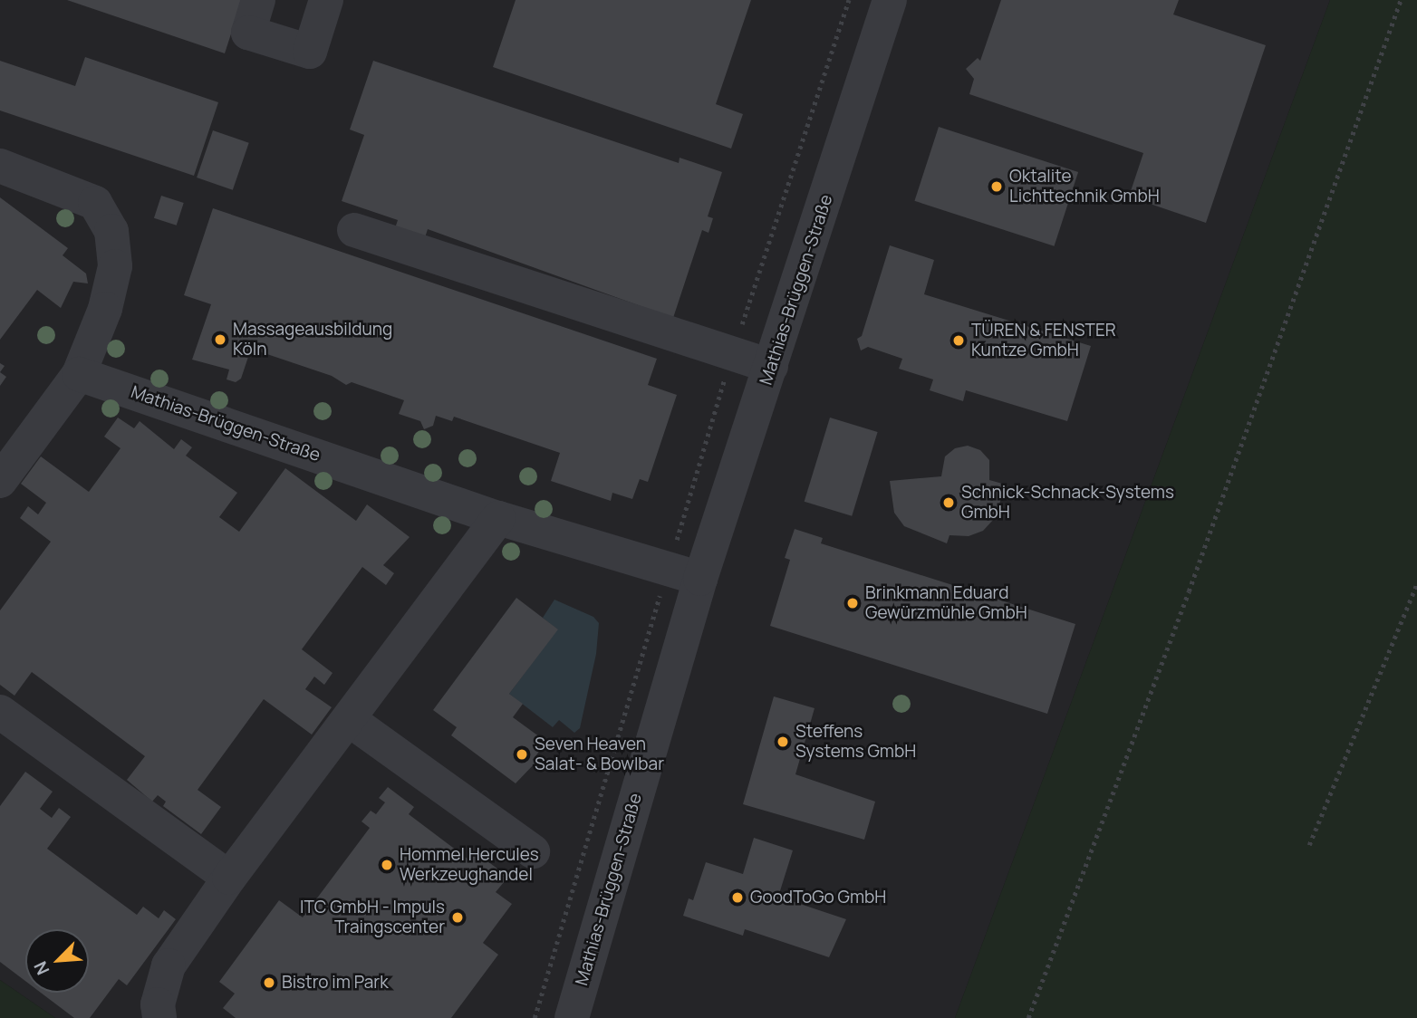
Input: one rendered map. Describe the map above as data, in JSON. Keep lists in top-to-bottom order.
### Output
{
  "streets": {
    "street": ["Mathias-Brüggen-Straße"]
  },
  "places": [
    "Oktalite Lichttechnik GmbH",
    "Massageausbildung Köln",
    "TÜREN & FENSTER Kuntze GmbH",
    "Schnick-Schnack-Systems GmbH",
    "Brinkmann Eduard Gewürzmühle GmbH",
    "Steffens Systems GmbH",
    "Seven Heaven Salat- & Bowlbar",
    "Hommel Hercules Werkzeughandel",
    "GoodToGo GmbH",
    "ITC GmbH - Impuls Traingscenter",
    "Bistro im Park"
  ],
  "north": "bottom left"
}
